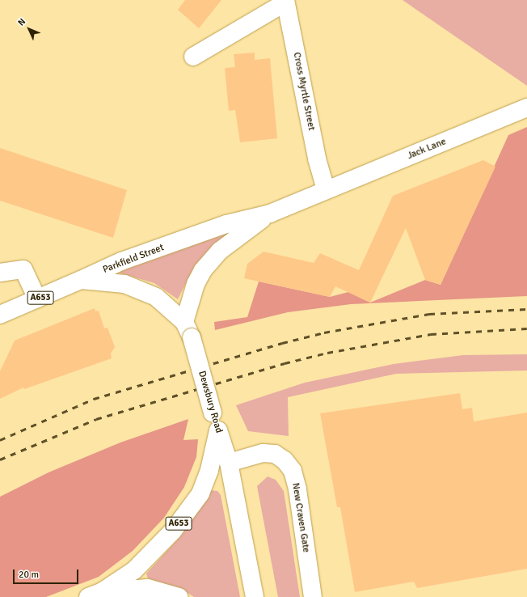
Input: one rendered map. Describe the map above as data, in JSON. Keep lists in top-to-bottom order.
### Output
{
  "streets": {
    "street": [
      "Cross Myrtle Street",
      "Jack Lane",
      "Parkfield Street",
      "A653",
      "Dewsbury Road",
      "New Craven Gate"
    ]
  },
  "crossings": [
    ["Cross Myrtle Street", "Jack Lane"],
    ["Cross Myrtle Street", "Parkfield Street"],
    ["Jack Lane", "Parkfield Street"],
    ["Parkfield Street", "A653"],
    ["Parkfield Street", "Dewsbury Road"],
    ["A653", "Dewsbury Road"],
    ["Dewsbury Road", "New Craven Gate"]
  ],
  "scale_bar": "20 m",
  "north": "top left"
}
